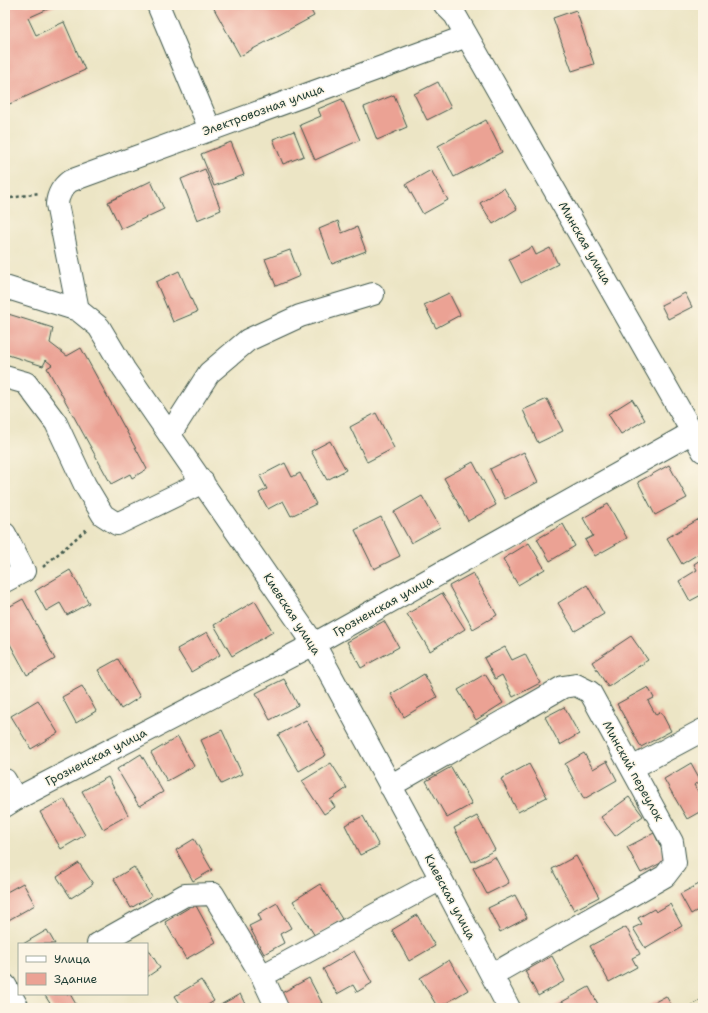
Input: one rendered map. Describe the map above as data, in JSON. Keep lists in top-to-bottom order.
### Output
{
  "streets": {
    "street": [
      "Электровозная улица",
      "Минская улица",
      "Грозненская улица",
      "Киевская улица",
      "Минский переулок"
    ]
  },
  "crossings": [
    ["Электровозная улица", "Минская улица"],
    ["Минская улица", "Грозненская улица"],
    ["Грозненская улица", "Киевская улица"],
    ["Киевская улица", "Минский переулок"]
  ],
  "legend": ["Улица", "Здание"]
}
